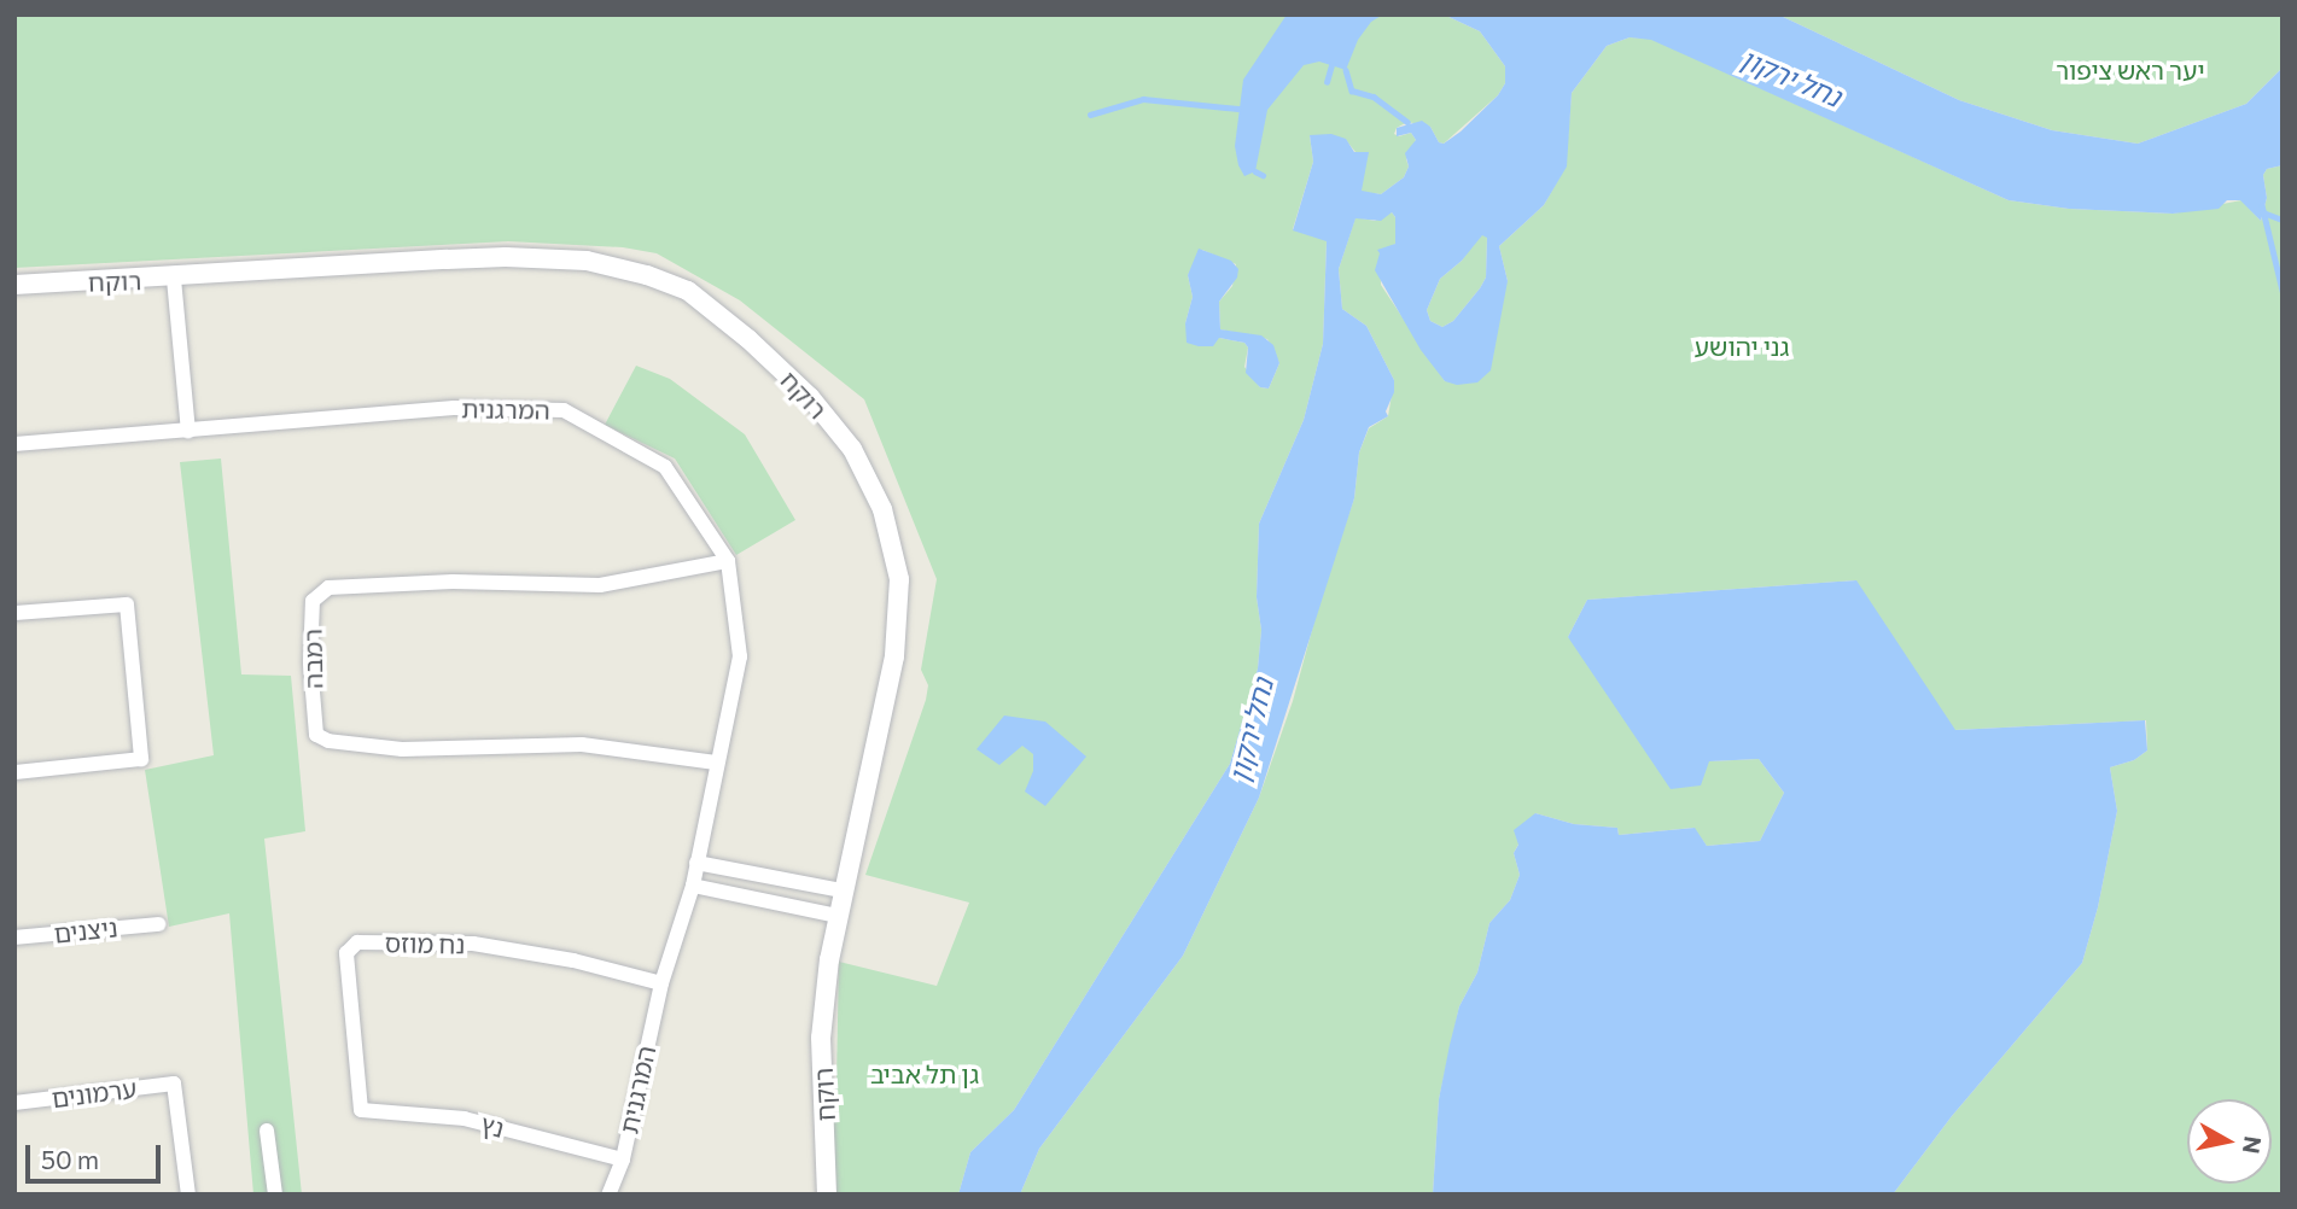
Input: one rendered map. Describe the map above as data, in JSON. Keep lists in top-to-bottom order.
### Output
{
  "streets": {
    "street": [
      "רוקח",
      "המרגנית",
      "רמבה",
      "ניצנים",
      "נח מוזס",
      "ערמונים",
      "נץ"
    ]
  },
  "crossings": [
    ["המרגנית", "רמבה"],
    ["המרגנית", "נח מוזס"],
    ["המרגנית", "נץ"],
    ["נח מוזס", "נץ"]
  ],
  "water": ["נחל ירקון"],
  "parks": ["יער ראש ציפור", "גני יהושע", "גן תל אביב"],
  "scale_bar": "50 m",
  "north": "right"
}
